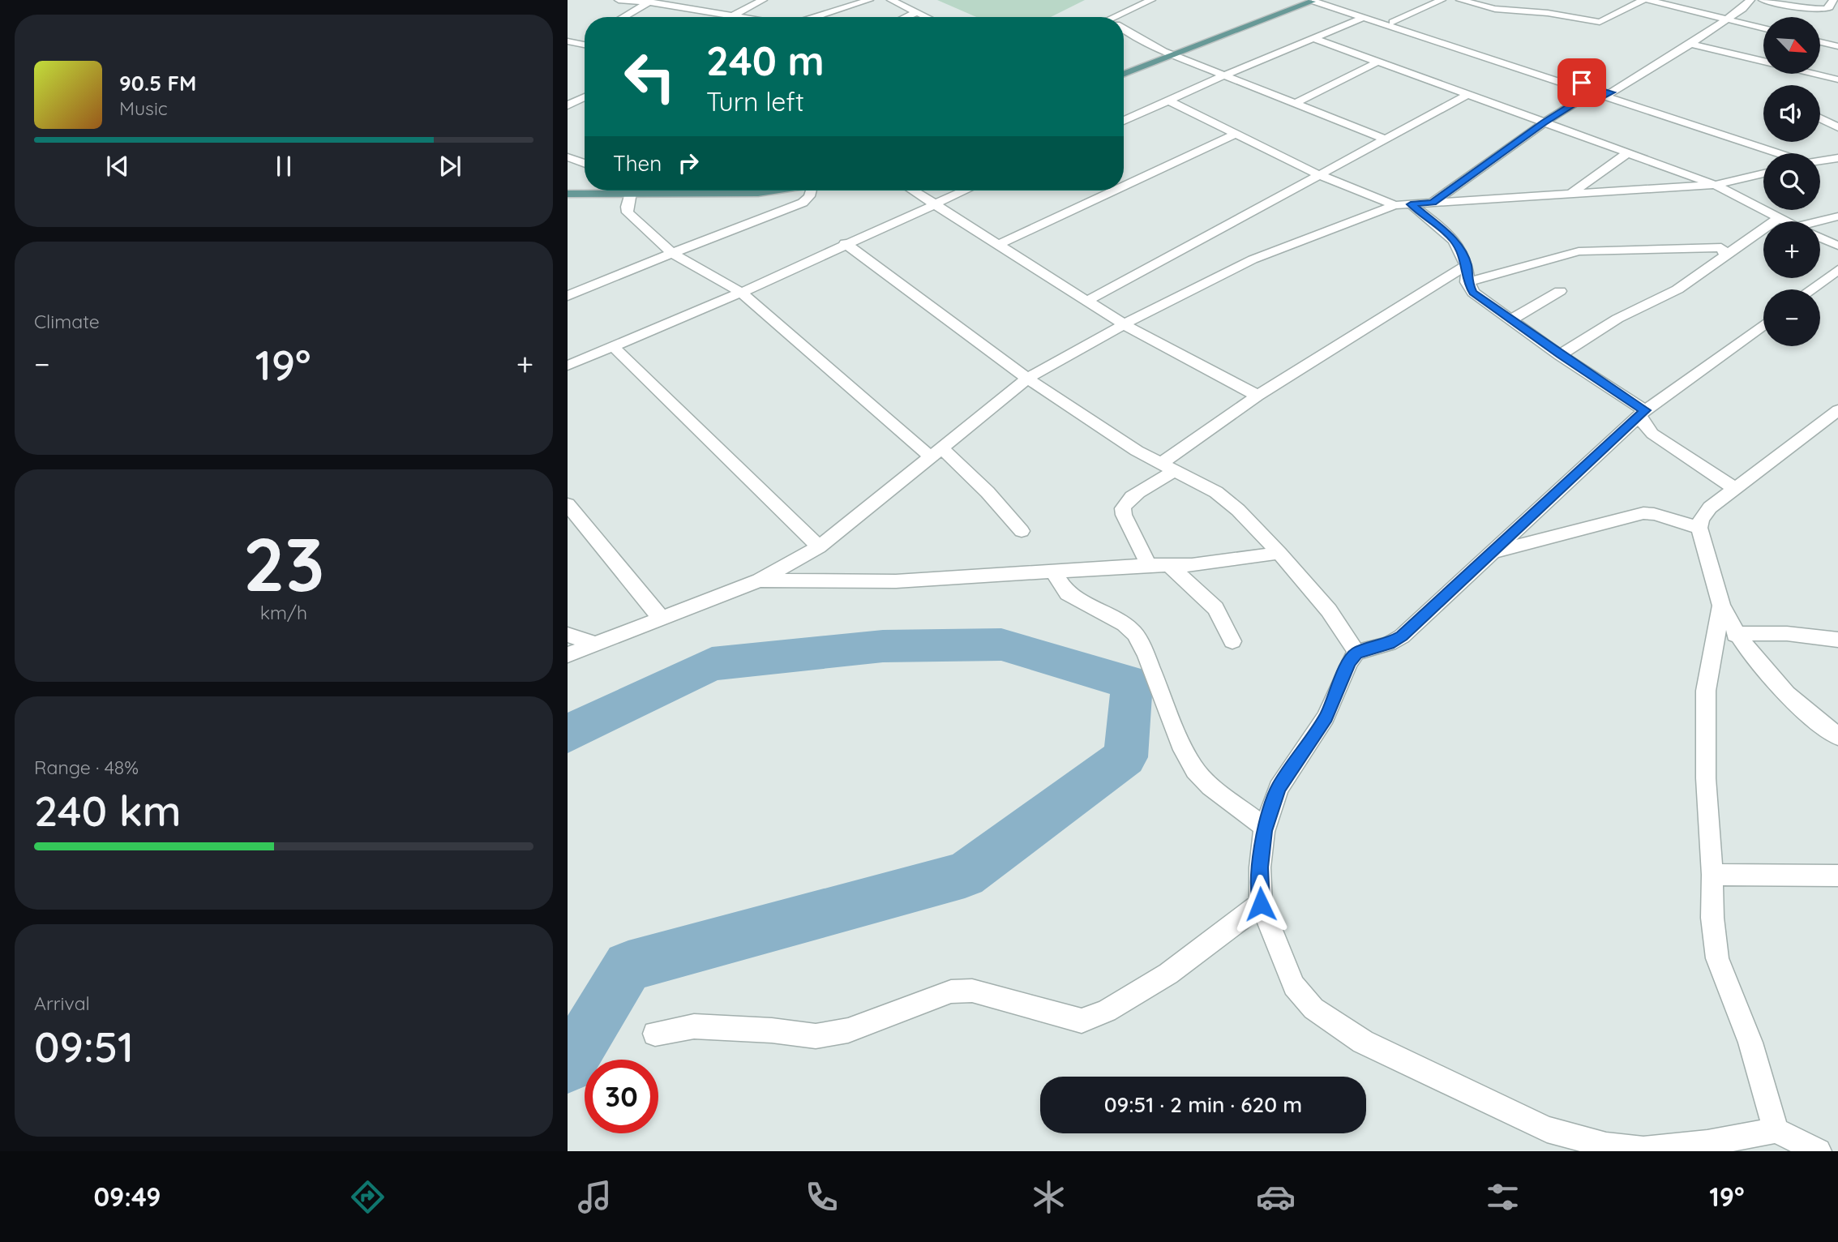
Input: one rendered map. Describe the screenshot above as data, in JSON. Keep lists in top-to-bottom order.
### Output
{
  "north": "bottom right",
  "page": {
    "map_buttons": ["+", "−"],
    "turn": ["240 m", "Turn left"],
    "song": ["90.5 FM", "Music"],
    "then": "Then",
    "tile": [
      "Climate",
      ["23", "km/h"],
      ["Range · 48%", "240 km"],
      ["Arrival", "09:51"]
    ],
    "heat": ["−", "19°", "+"],
    "limit": "30",
    "trip": "09:51 · 2 min · 620 m",
    "tabs": ["09:49", "19°"]
  }
}
